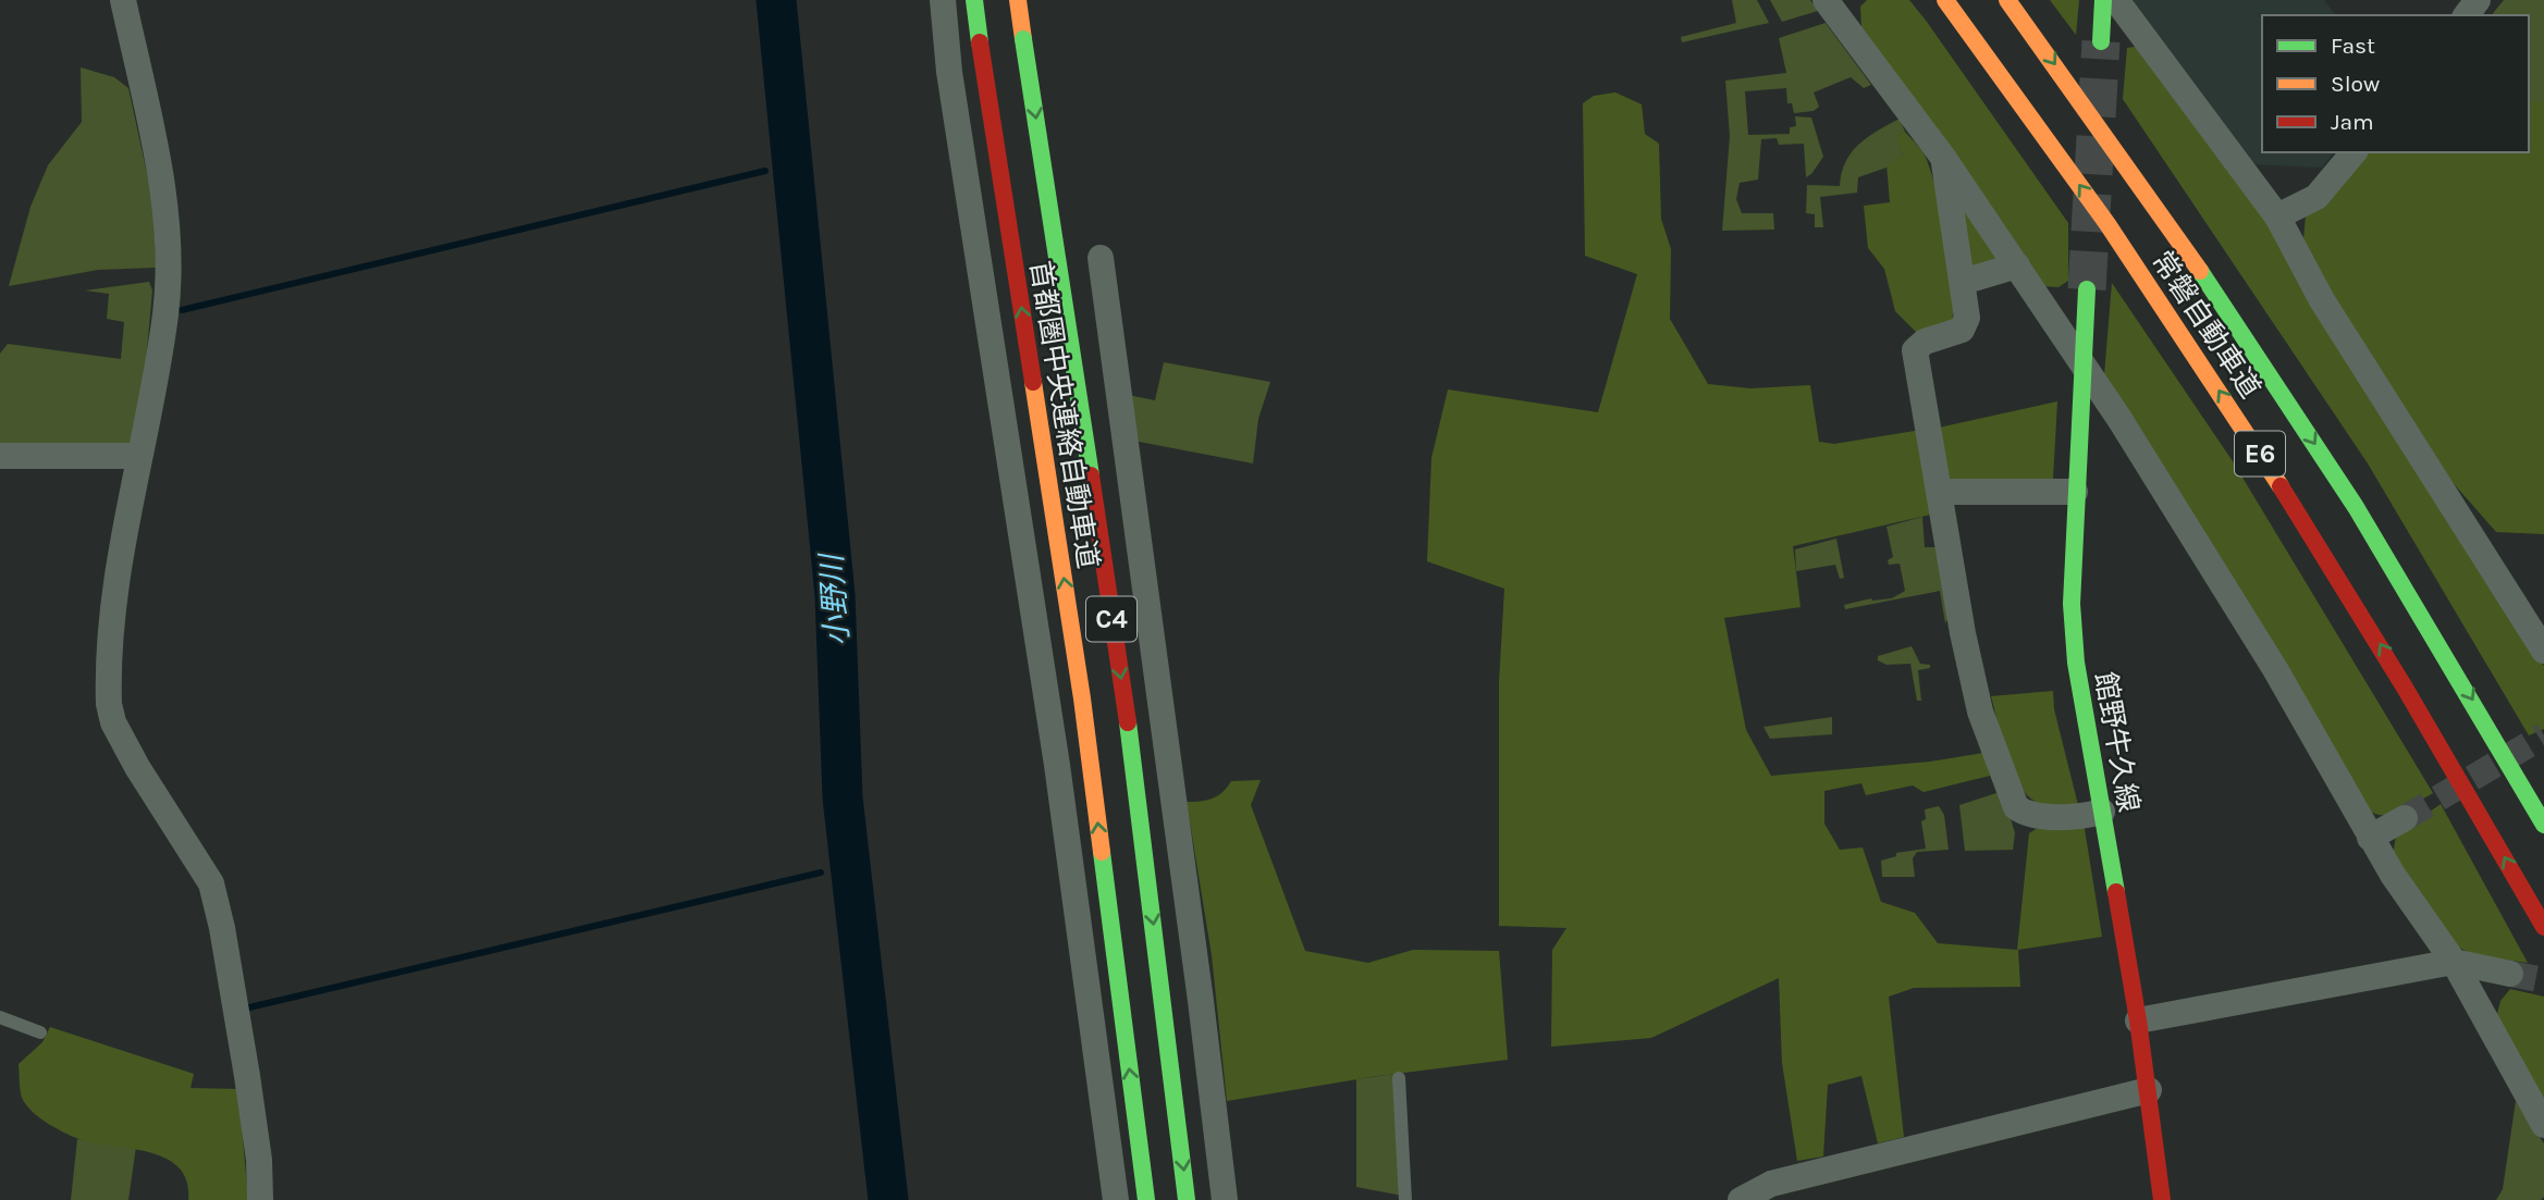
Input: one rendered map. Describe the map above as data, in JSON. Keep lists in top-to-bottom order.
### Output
{
  "streets": {
    "main road": [
      "常磐自動車道",
      "首都圏中央連絡自動車道",
      "E6",
      "C4",
      "館野牛久線"
    ]
  },
  "water": ["小野川"],
  "legend": ["Fast", "Slow", "Jam"]
}
